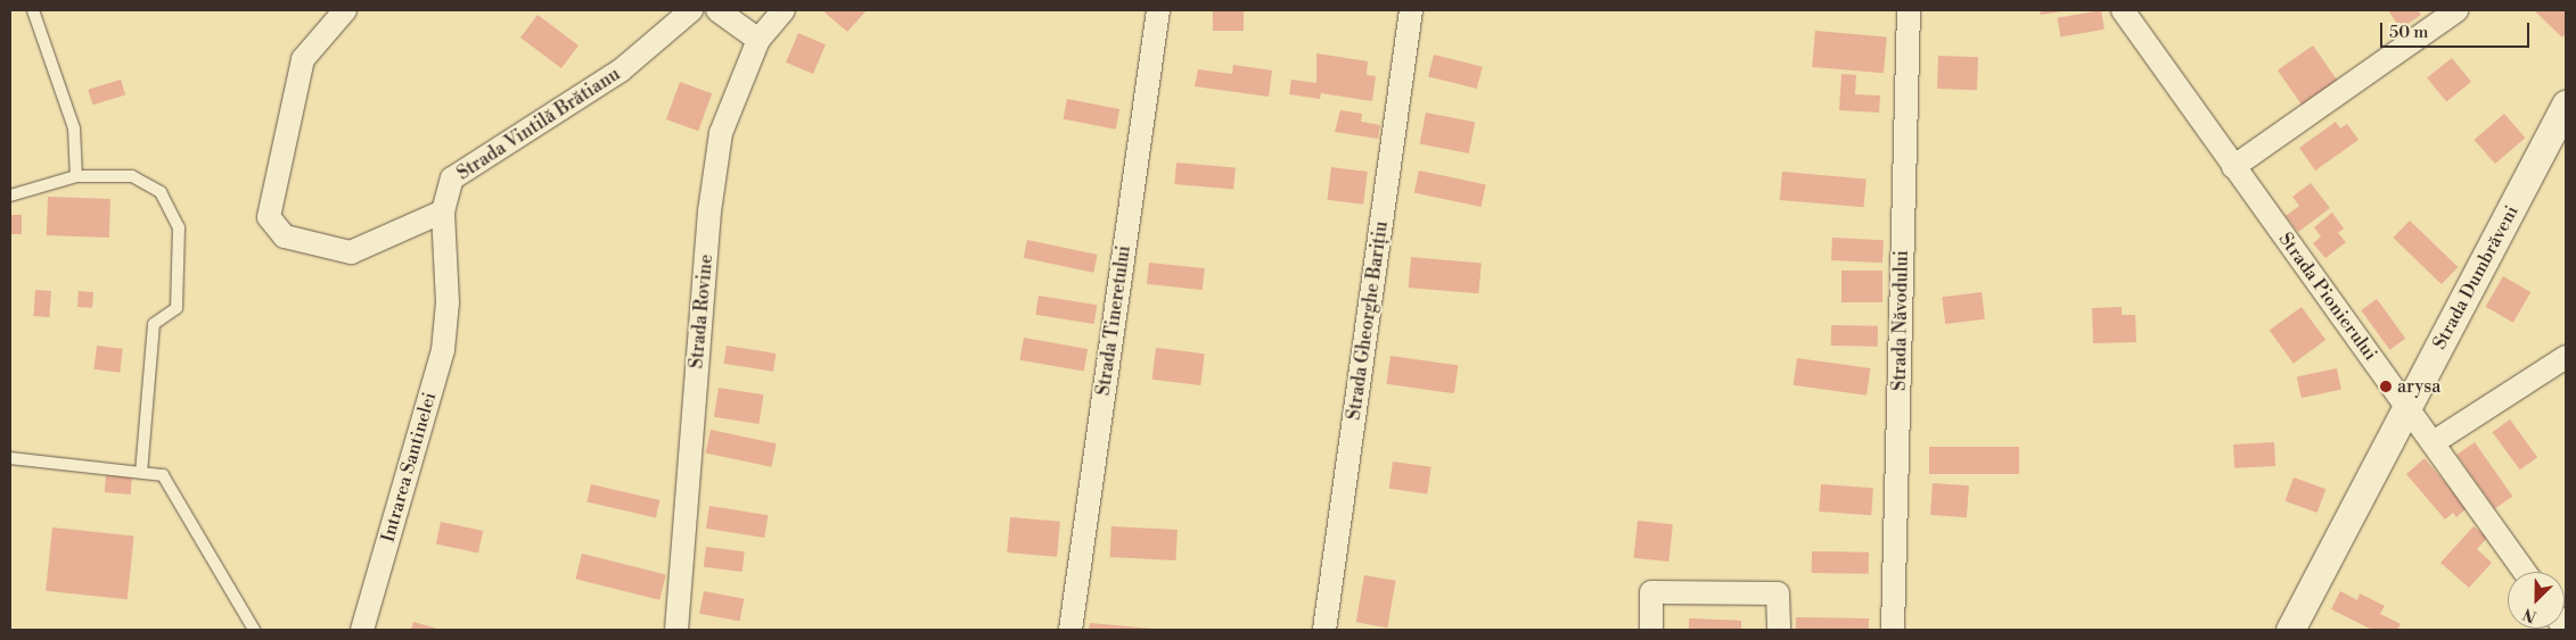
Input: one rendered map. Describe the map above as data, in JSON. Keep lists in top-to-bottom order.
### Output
{
  "streets": {
    "street": [
      "Strada Vintilă Brătianu",
      "Strada Dumbrăveni",
      "Strada Pionierului",
      "Strada Rovine",
      "Strada Tineretului",
      "Strada Gheorghe Barițiu",
      "Strada Năvodului",
      "Intrarea Santinelei"
    ]
  },
  "crossings": [
    ["Strada Vintilă Brătianu", "Intrarea Santinelei"],
    ["Strada Dumbrăveni", "Strada Pionierului"]
  ],
  "places": ["arysa"],
  "scale_bar": "50 m",
  "north": "bottom left"
}
